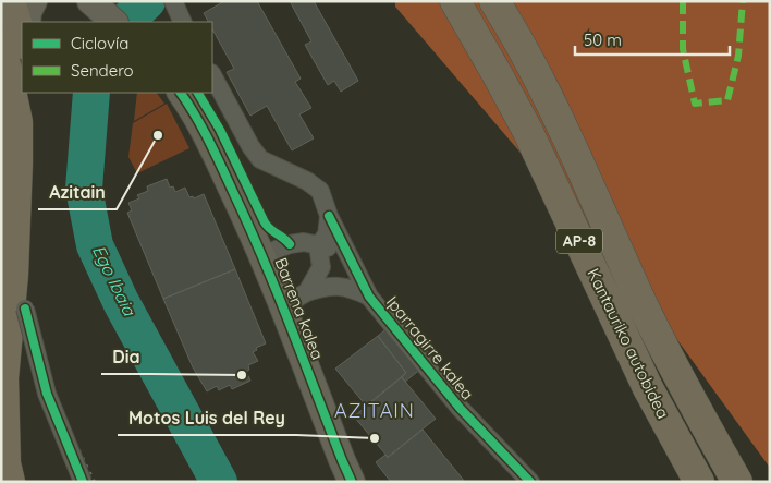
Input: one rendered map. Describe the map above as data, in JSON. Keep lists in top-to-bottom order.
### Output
{
  "streets": {
    "highway": ["AP-8", "Kantauriko autobidea"],
    "street": ["Barrena kalea", "Iparragirre kalea"]
  },
  "crossings": [
    ["Barrena kalea", "Iparragirre kalea"]
  ],
  "districts": ["AZITAIN"],
  "water": ["Ego Ibaia"],
  "places": ["Azitain", "Dia", "Motos Luis del Rey"],
  "legend": ["Ciclovía", "Sendero"],
  "scale_bar": "50 m"
}
